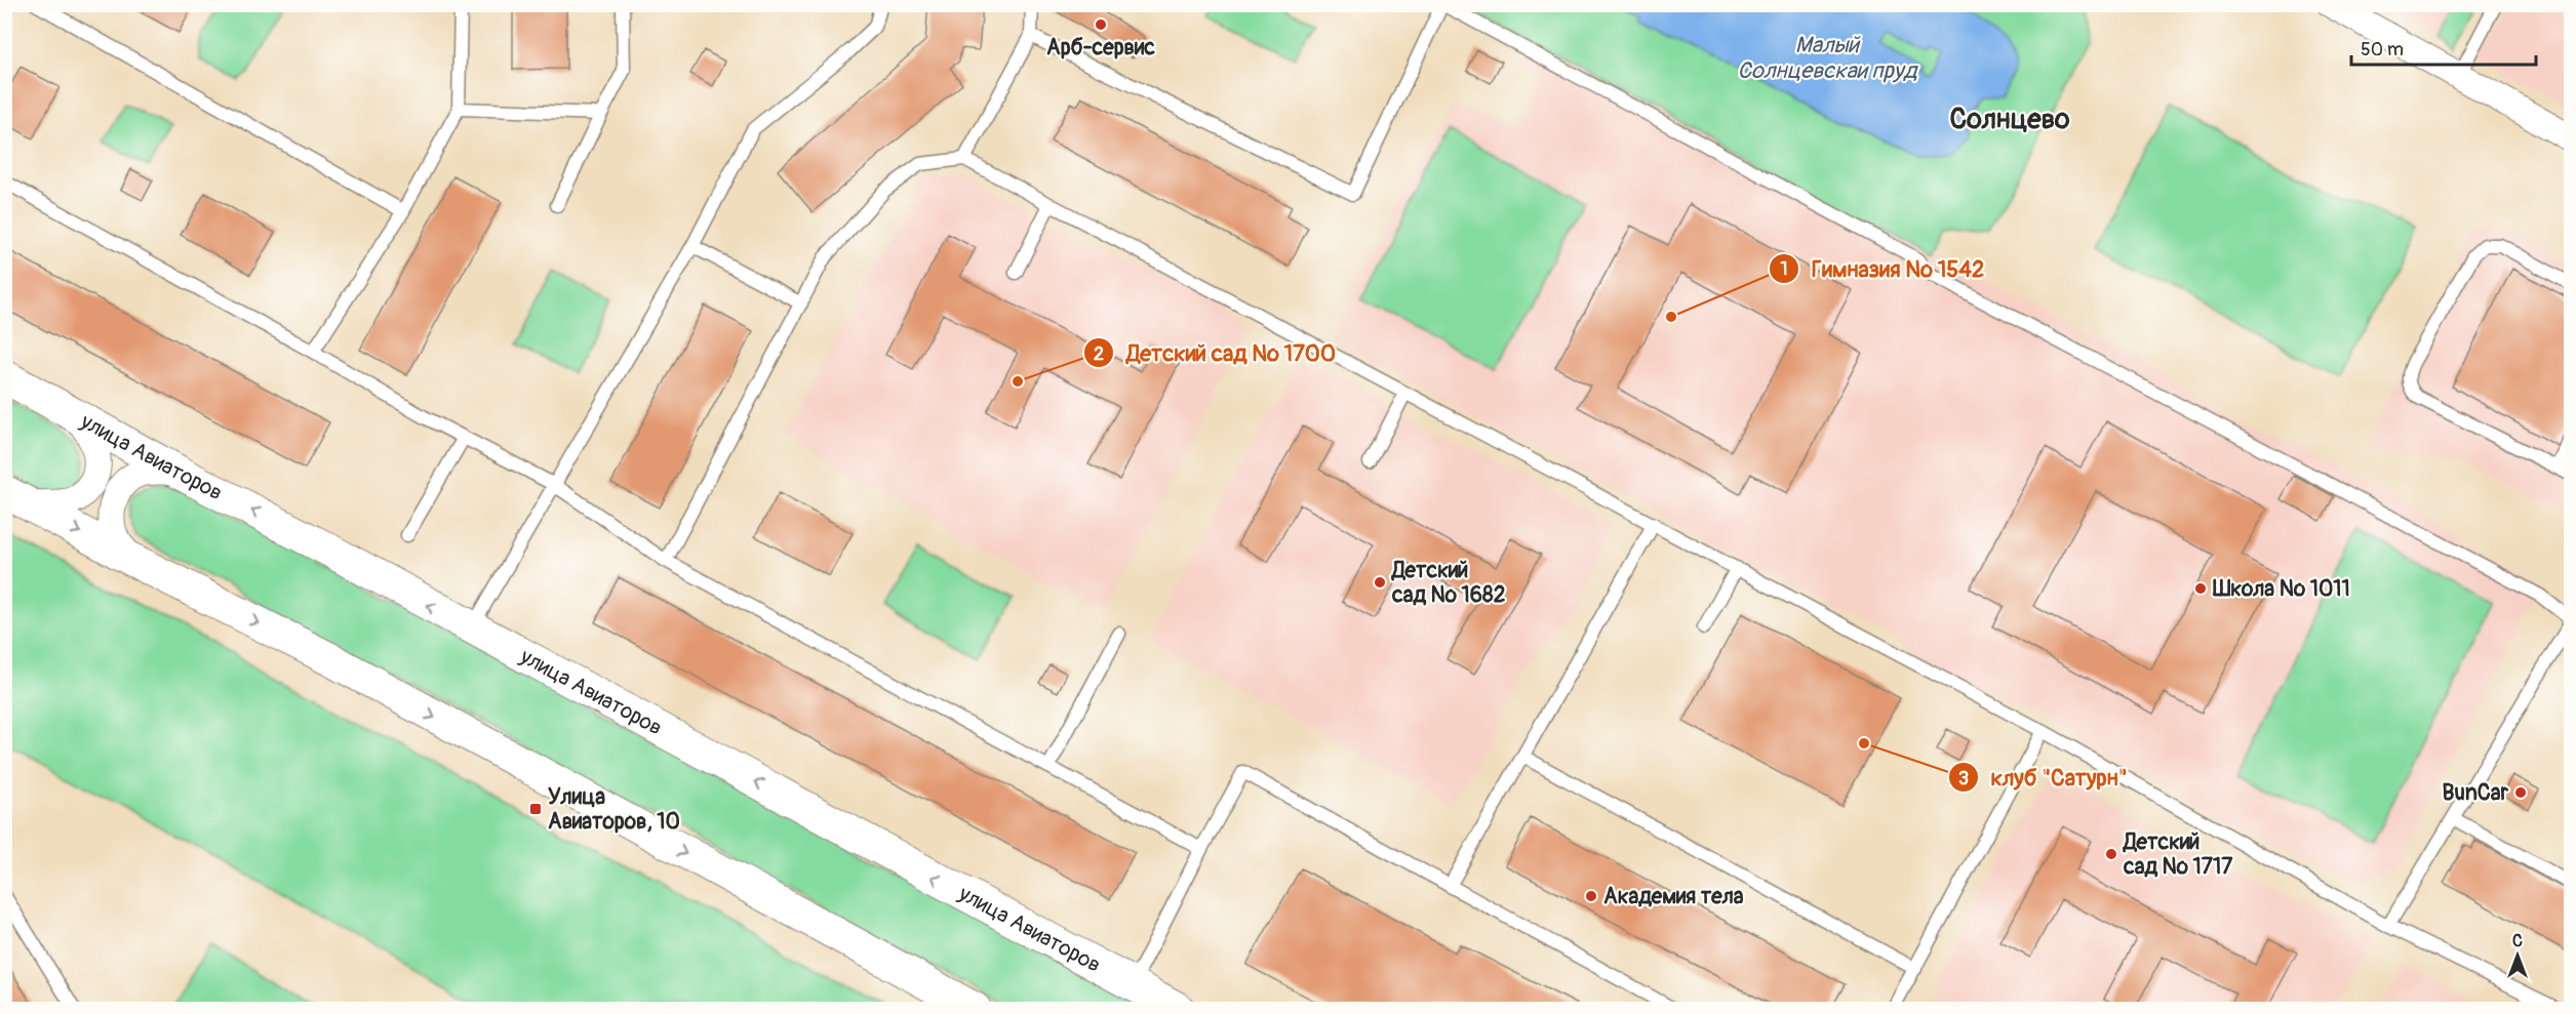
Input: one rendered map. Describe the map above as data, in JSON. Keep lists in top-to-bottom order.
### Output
{
  "streets": {
    "street": ["улица Авиаторов"]
  },
  "districts": ["Солнцево"],
  "water": ["Малый Солнцевскаи пруд"],
  "places": {
    "other": [
      "Арб-сервис",
      "Гимназия № 1542",
      "Детский сад № 1700",
      "Детский сад № 1682",
      "Школа № 1011",
      "клуб \"Сатурн\"",
      "BunCar",
      "Детский сад № 1717",
      "Академия тела"
    ],
    "transit": ["Улица Авиаторов, 10"]
  },
  "scale_bar": "50 m",
  "north": "top"
}
